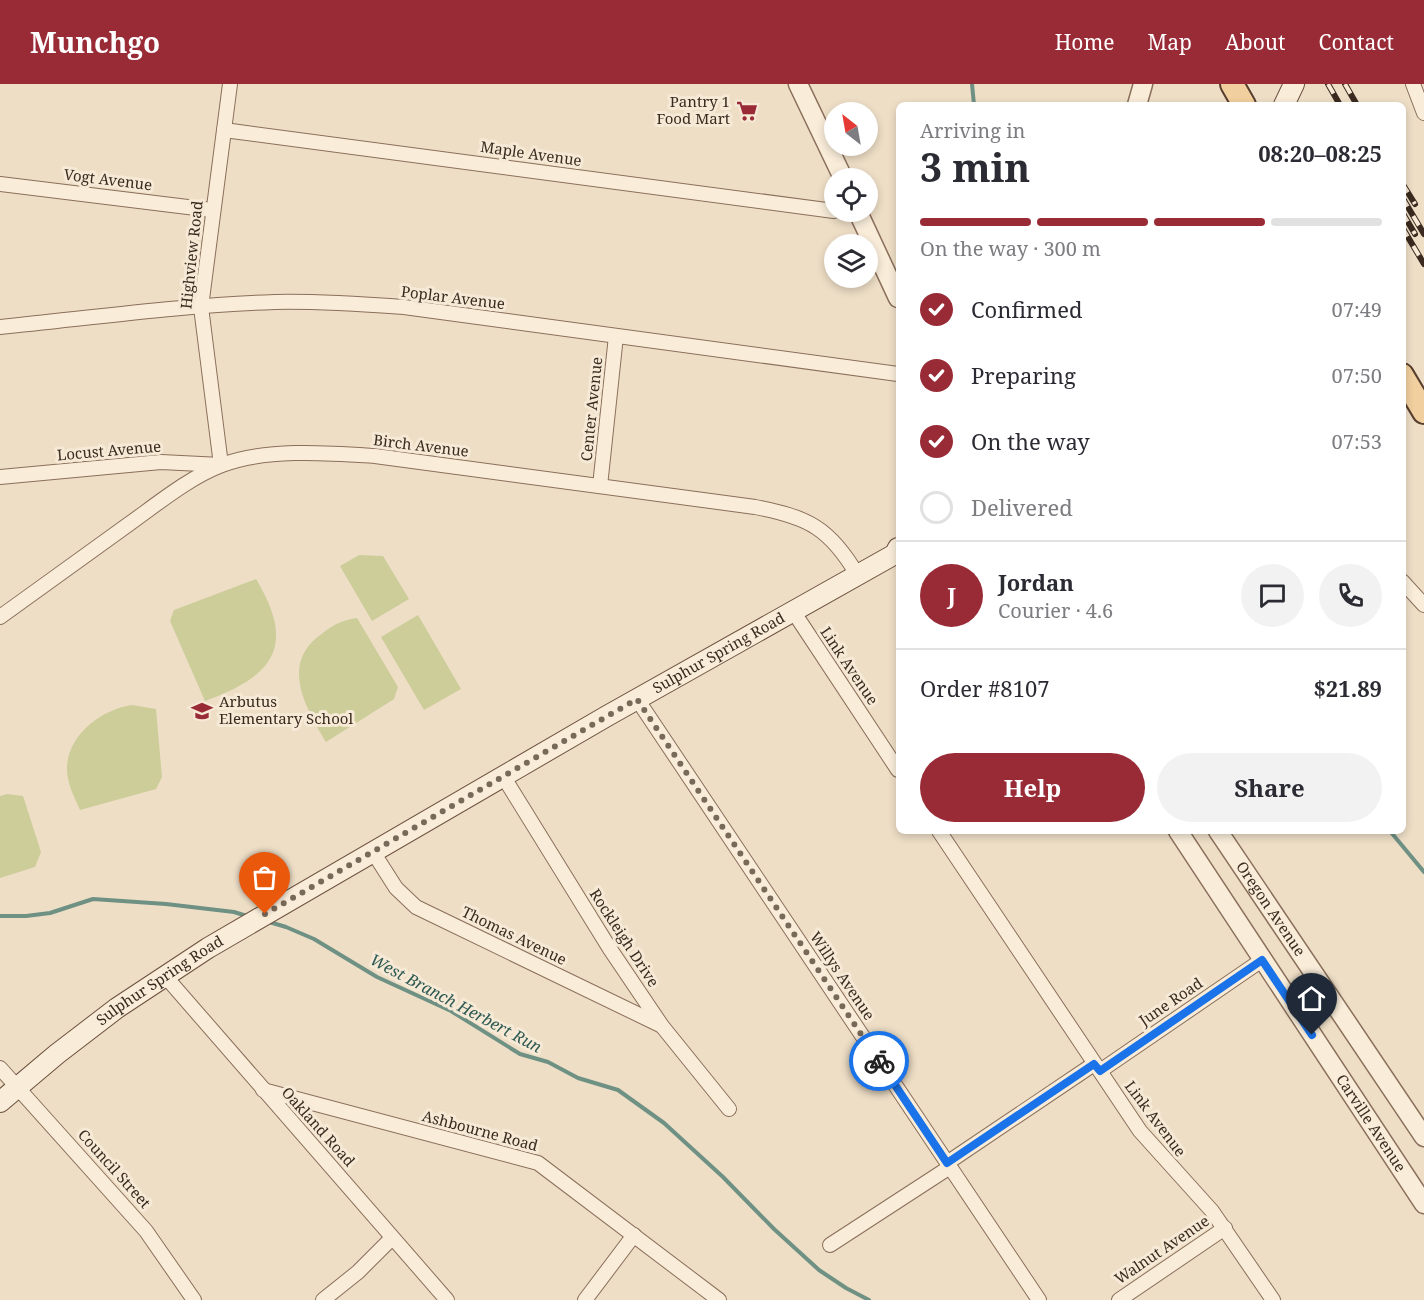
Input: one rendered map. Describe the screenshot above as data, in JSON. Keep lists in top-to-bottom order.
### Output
{
  "streets": {
    "main road": ["Sulphur Spring Road"],
    "street": [
      "Maple Avenue",
      "Vogt Avenue",
      "Highview Road",
      "Poplar Avenue",
      "Center Avenue",
      "Birch Avenue",
      "Locust Avenue",
      "Link Avenue",
      "Oregon Avenue",
      "Thomas Avenue",
      "Rockleigh Drive",
      "Willys Avenue",
      "June Road",
      "Carville Avenue",
      "Oakland Road",
      "Ashbourne Road",
      "Council Street",
      "Walnut Avenue"
    ]
  },
  "crossings": [
    ["Maple Avenue", "Highview Road"],
    ["Vogt Avenue", "Highview Road"],
    ["Highview Road", "Poplar Avenue"],
    ["Highview Road", "Birch Avenue"],
    ["Highview Road", "Locust Avenue"],
    ["Poplar Avenue", "Center Avenue"],
    ["Center Avenue", "Birch Avenue"],
    ["Birch Avenue", "Locust Avenue"],
    ["Birch Avenue", "Sulphur Spring Road"],
    ["Sulphur Spring Road", "Link Avenue"],
    ["Sulphur Spring Road", "Thomas Avenue"],
    ["Sulphur Spring Road", "Rockleigh Drive"],
    ["Sulphur Spring Road", "Willys Avenue"],
    ["Sulphur Spring Road", "Oakland Road"],
    ["Sulphur Spring Road", "Council Street"],
    ["Link Avenue", "June Road"],
    ["Link Avenue", "Walnut Avenue"],
    ["Thomas Avenue", "Rockleigh Drive"],
    ["Willys Avenue", "June Road"],
    ["June Road", "Carville Avenue"],
    ["Oakland Road", "Ashbourne Road"]
  ],
  "water": ["West Branch Herbert Run"],
  "places": {
    "supermarket": ["Pantry 1 Food Mart"],
    "school or university": ["Arbutus Elementary School"]
  },
  "north": "top left",
  "page": {
    "header": "Munchgo",
    "nav": [
      "Home",
      "Map",
      "About",
      "Contact"
    ],
    "heading": ["3 min", "Arriving in", "08:20–08:25"],
    "panel": [
      "Jordan",
      "Courier · 4.6",
      "Order #8107",
      "$21.89"
    ],
    "bar": "On the way · 300 m",
    "list": [
      ["Confirmed", "07:49"],
      ["Preparing", "07:50"],
      ["On the way", "07:53"],
      "Delivered"
    ],
    "round": "J",
    "buttons": ["Help", "Share"]
  }
}
